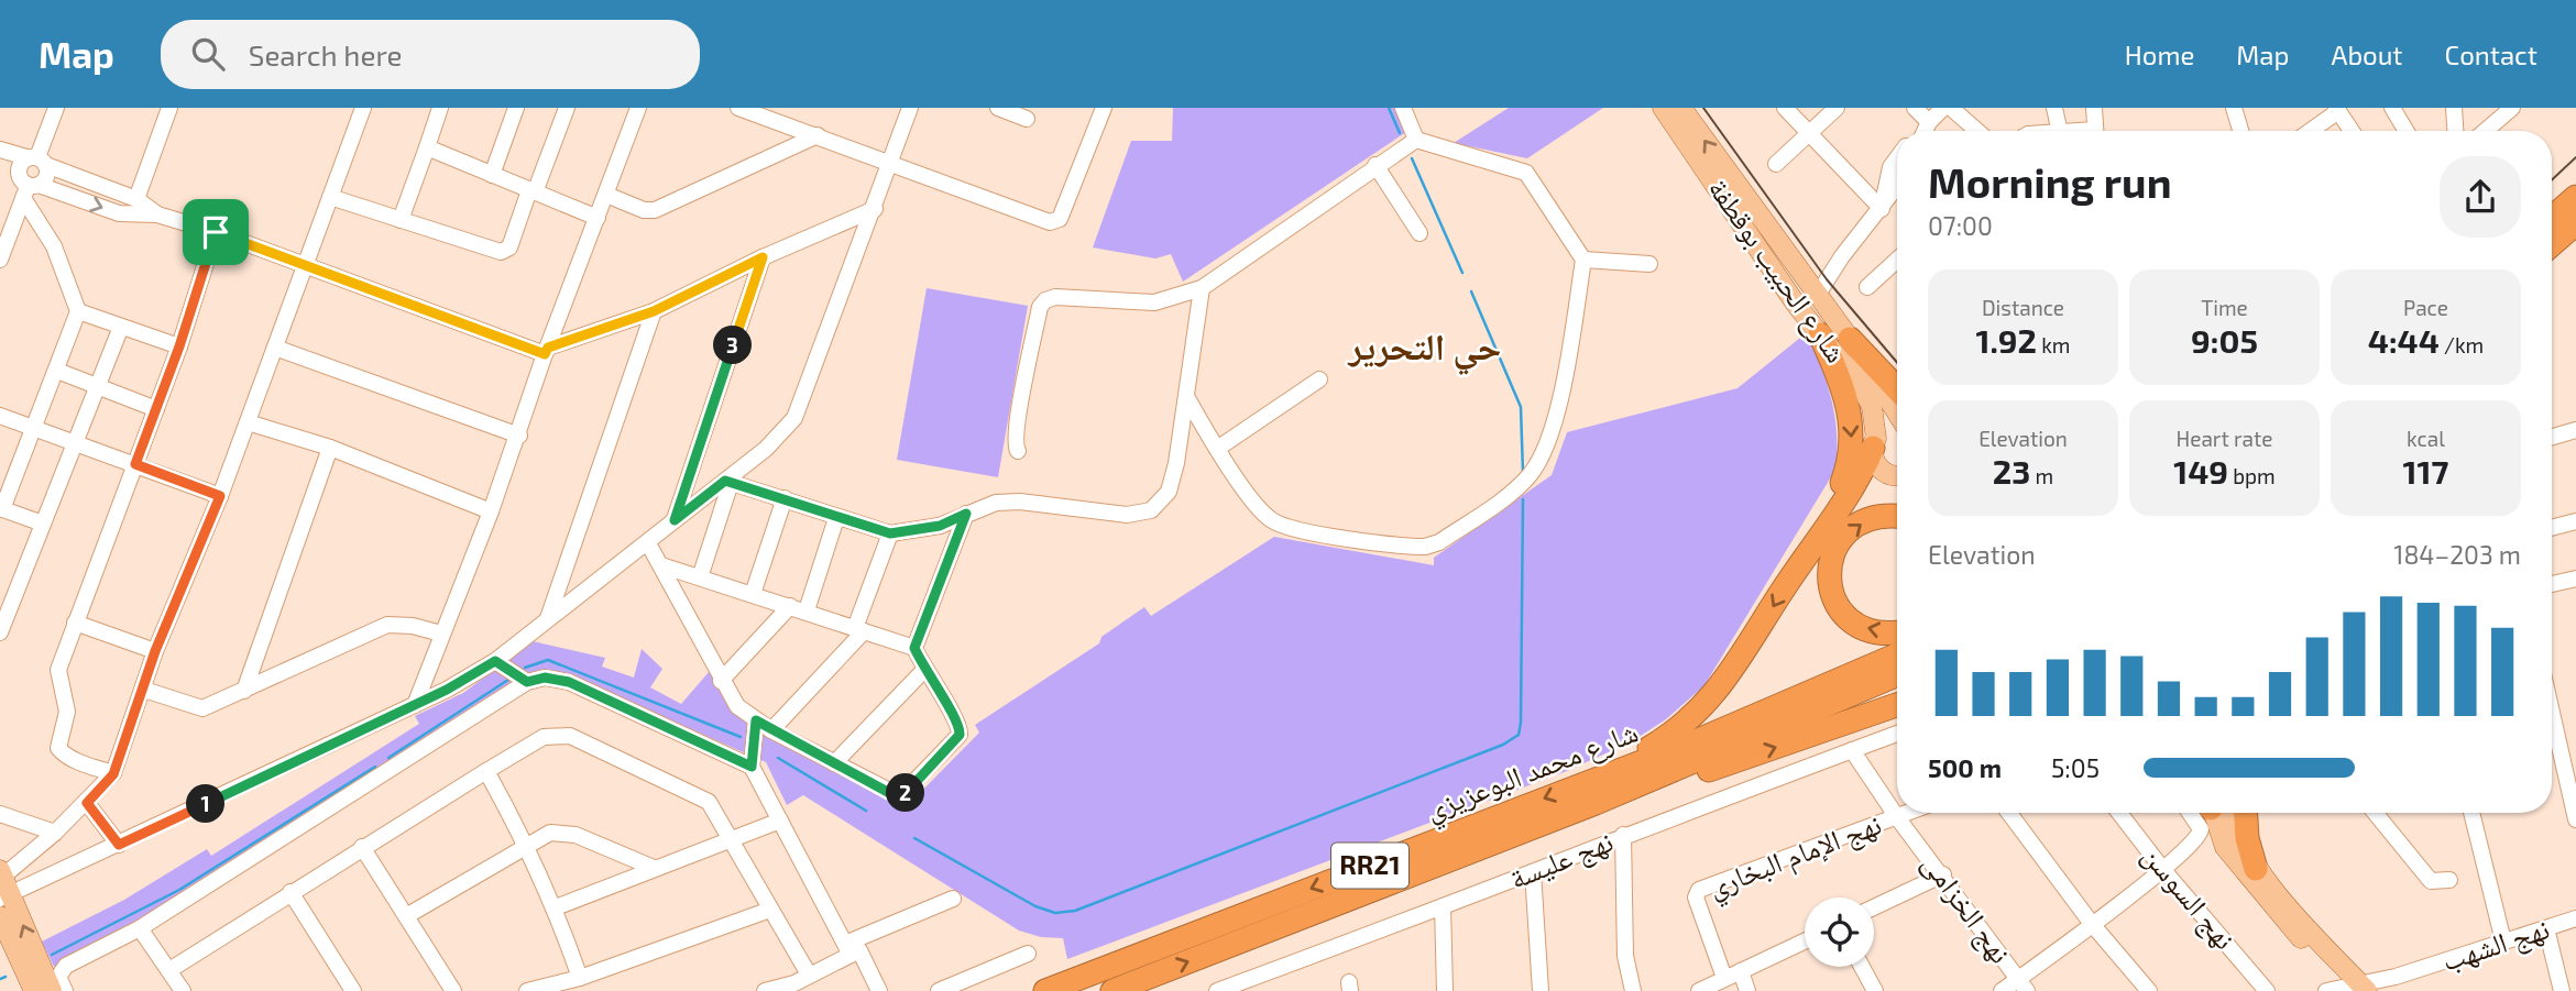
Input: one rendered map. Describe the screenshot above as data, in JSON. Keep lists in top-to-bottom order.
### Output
{
  "streets": {
    "highway": ["شارع محمد البوعزيزي", "RR21"],
    "main road": ["شارع الحبيب بوقطفة"],
    "street": [
      "نهج الإمام البخاري",
      "نهج عليسة",
      "نهج السوسن",
      "نهج الخزامى",
      "نهج الشهب"
    ]
  },
  "crossings": [
    ["نهج الإمام البخاري", "نهج الخزامى"],
    ["نهج عليسة", "نهج الخزامى"]
  ],
  "districts": ["حي التحرير"],
  "page": {
    "header": "Map",
    "search": "Search here",
    "nav": [
      "Home",
      "Map",
      "About",
      "Contact"
    ],
    "heading": ["Morning run", "07:00"],
    "stats": [
      ["Distance", "1.92 km"],
      ["Time", "9:05"],
      ["Pace", "4:44 /km"],
      ["Elevation", "23 m"],
      ["Heart rate", "149 bpm"],
      ["kcal", "117"]
    ],
    "pins": ["3", "2", "1"],
    "chart": ["Elevation", "184–203 m"],
    "list": [
      {
        "name": "500 m",
        "note": "5:05"
      }
    ]
  }
}
